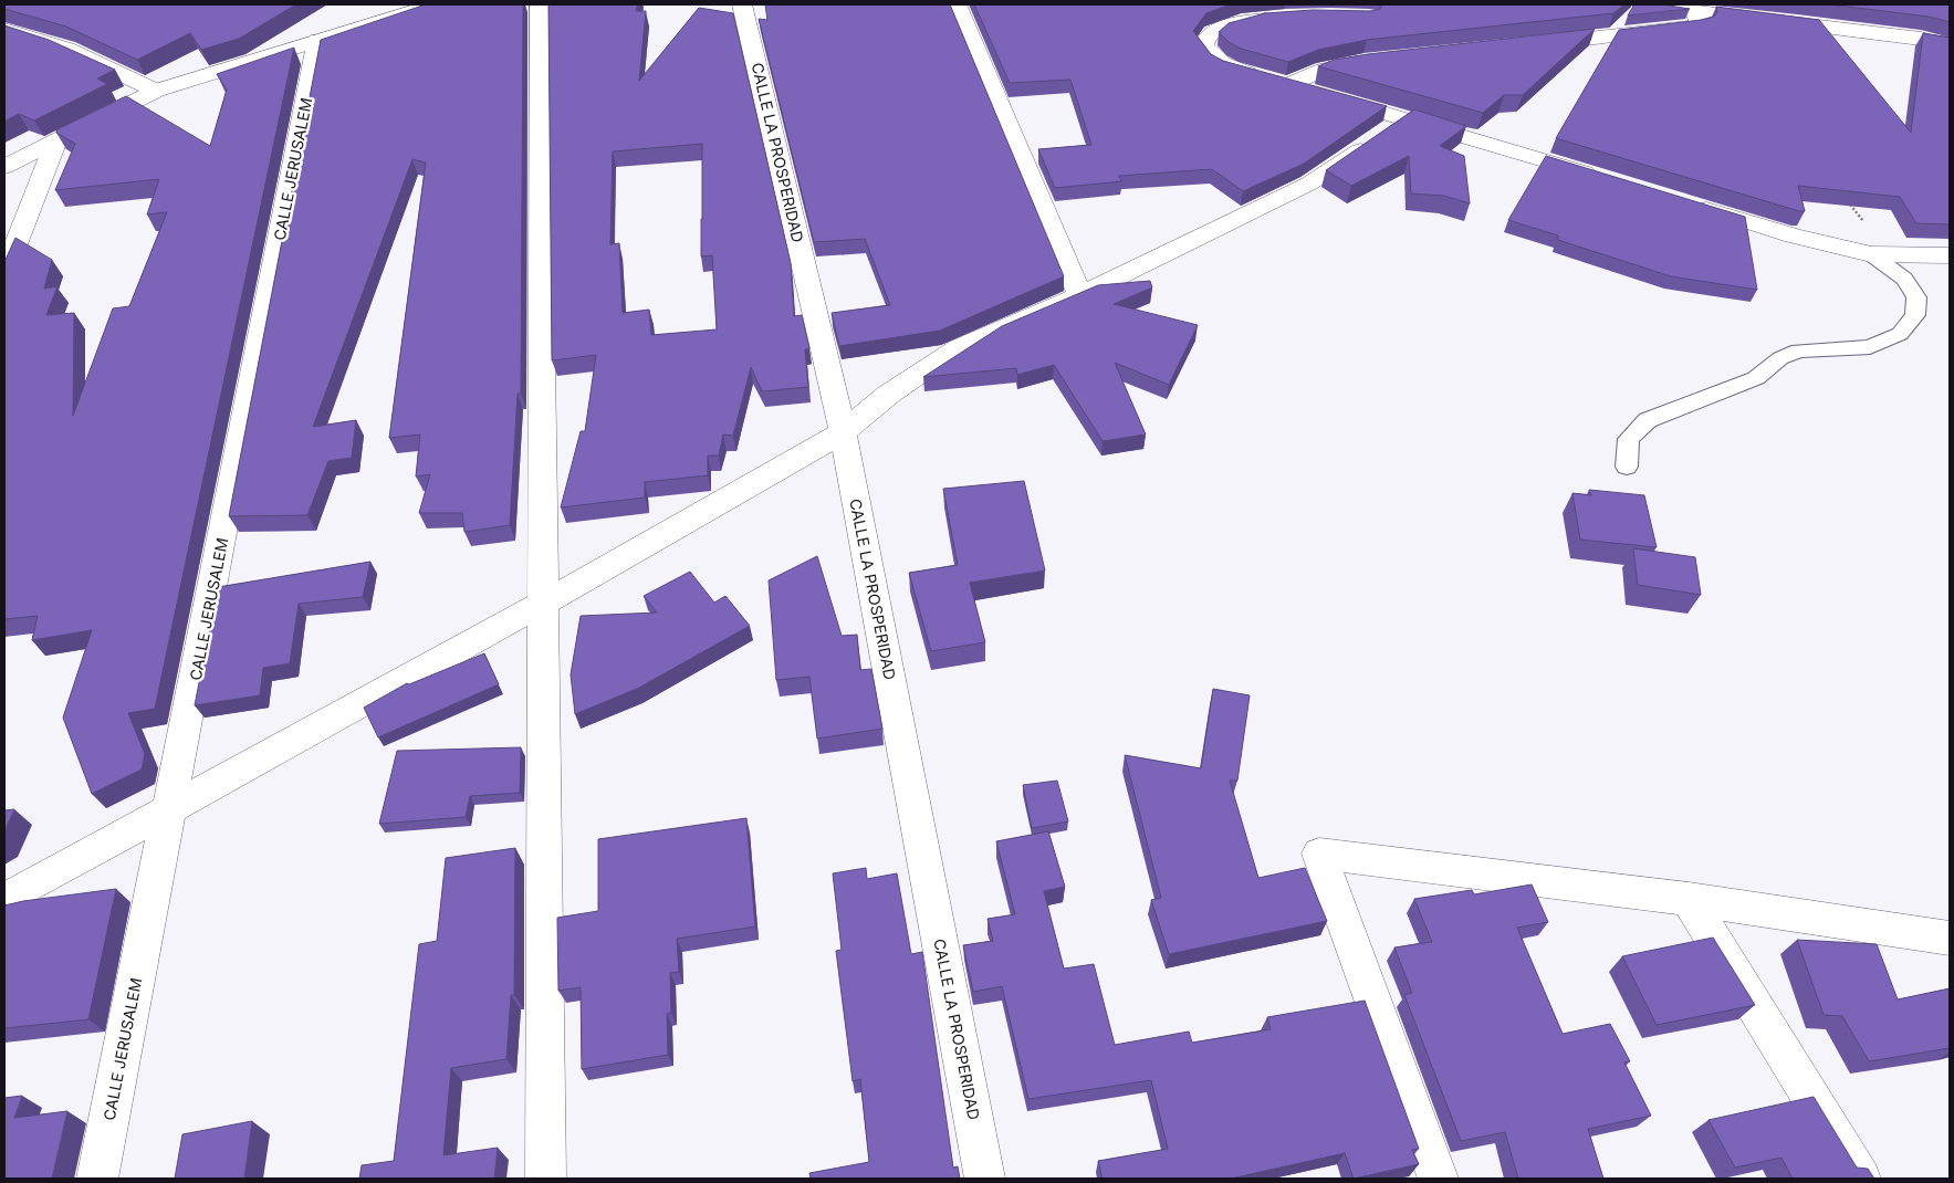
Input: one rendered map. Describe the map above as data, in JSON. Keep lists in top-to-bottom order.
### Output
{
  "streets": {
    "street": ["CALLE LA PROSPERIDAD", "CALLE JERUSALEM"]
  }
}
